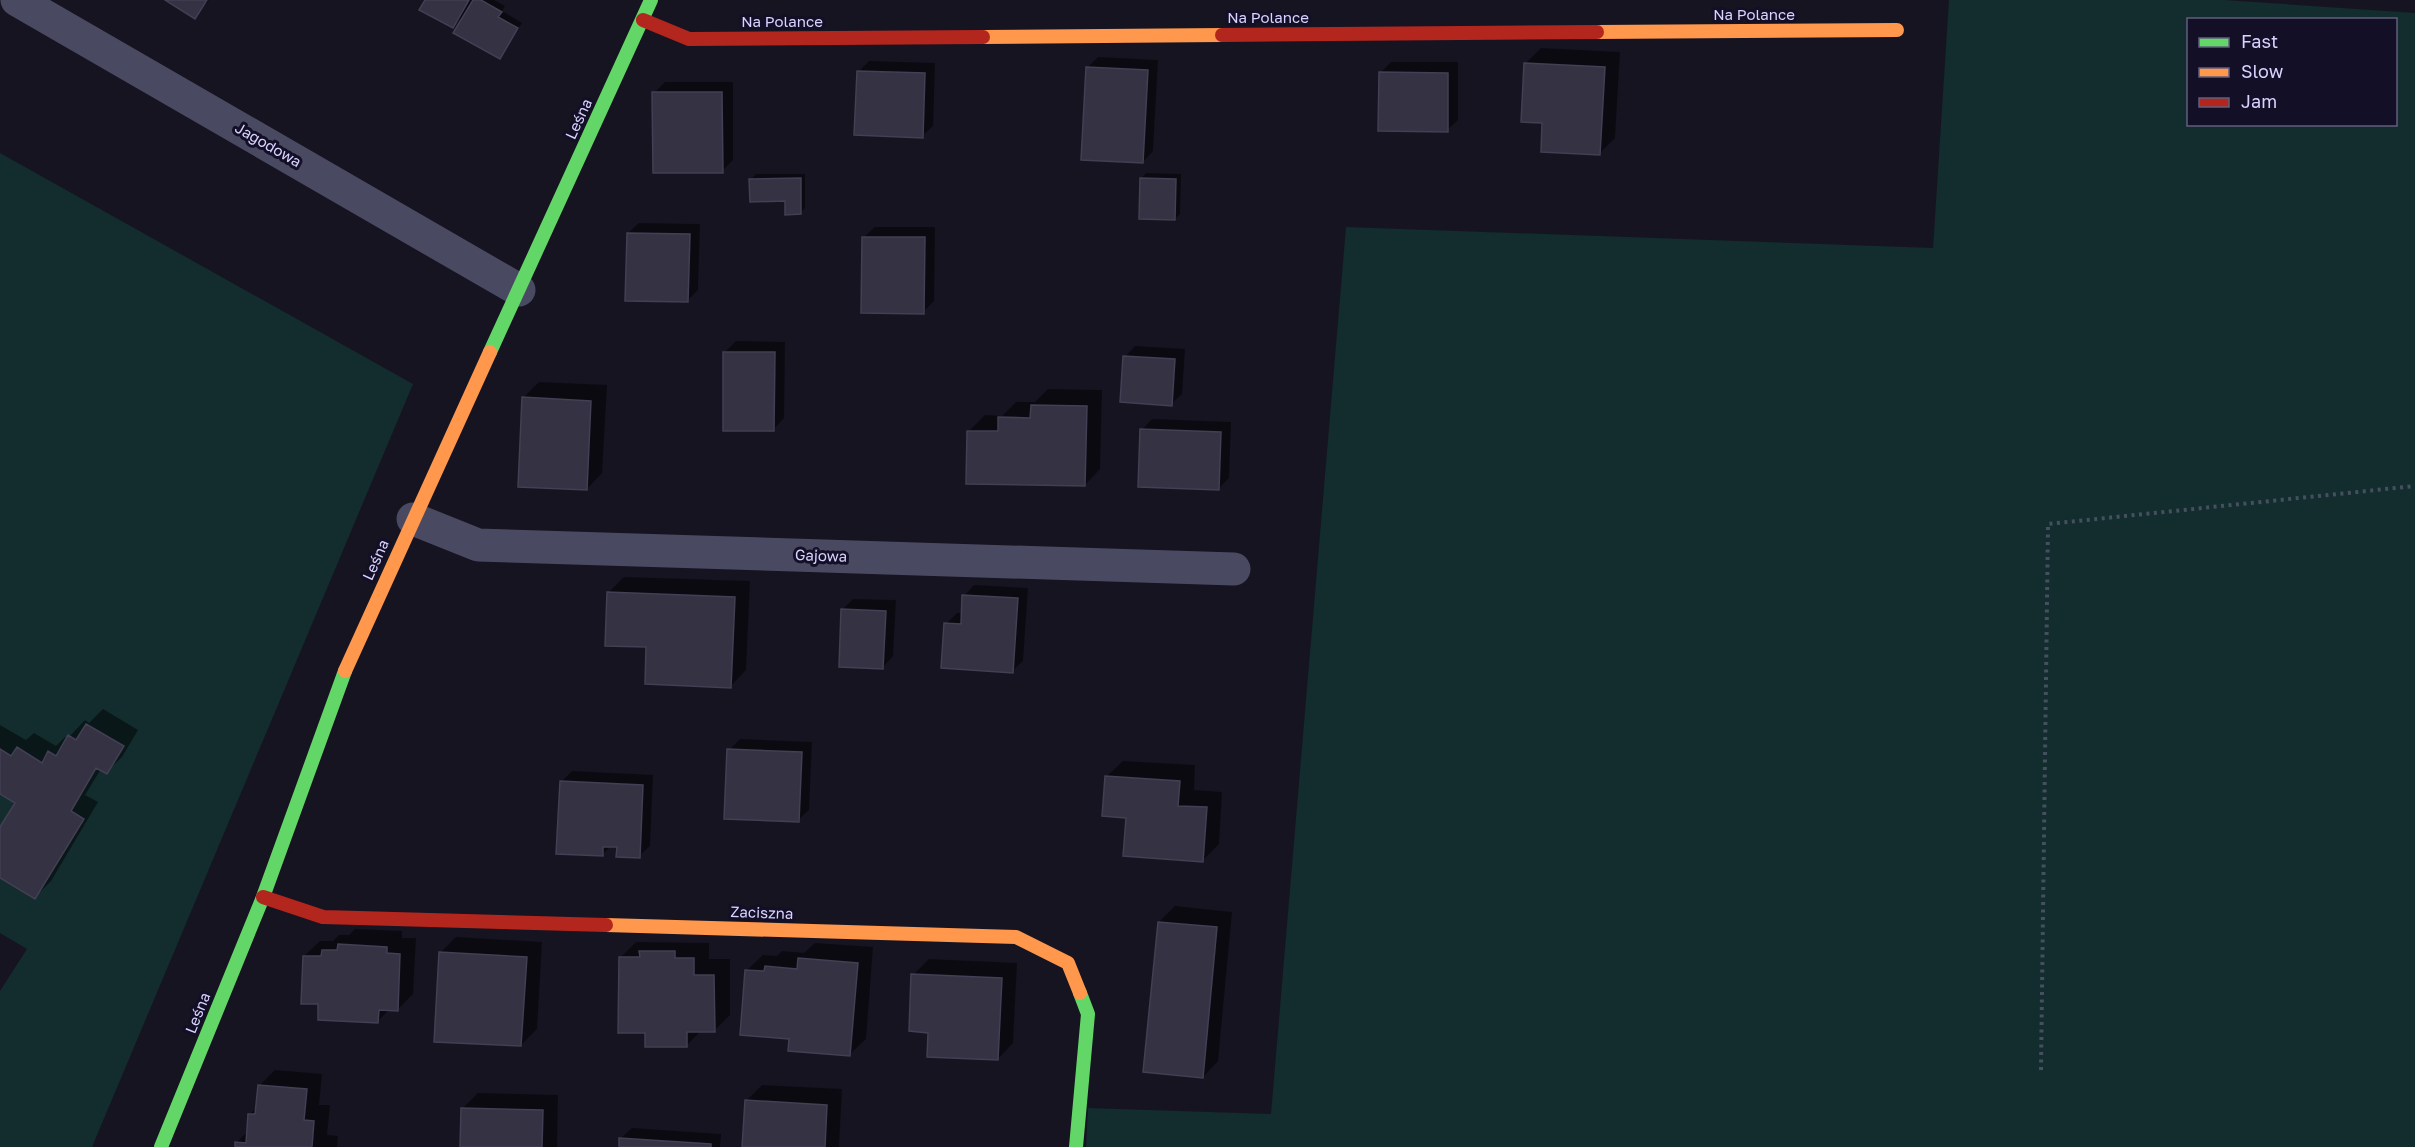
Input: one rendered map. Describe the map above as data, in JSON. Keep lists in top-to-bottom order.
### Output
{
  "streets": {
    "street": [
      "Na Polance",
      "Leśna",
      "Jagodowa",
      "Gajowa",
      "Zaciszna"
    ]
  },
  "crossings": [
    ["Na Polance", "Leśna"],
    ["Leśna", "Jagodowa"],
    ["Leśna", "Gajowa"],
    ["Leśna", "Zaciszna"]
  ],
  "legend": ["Fast", "Slow", "Jam"]
}
